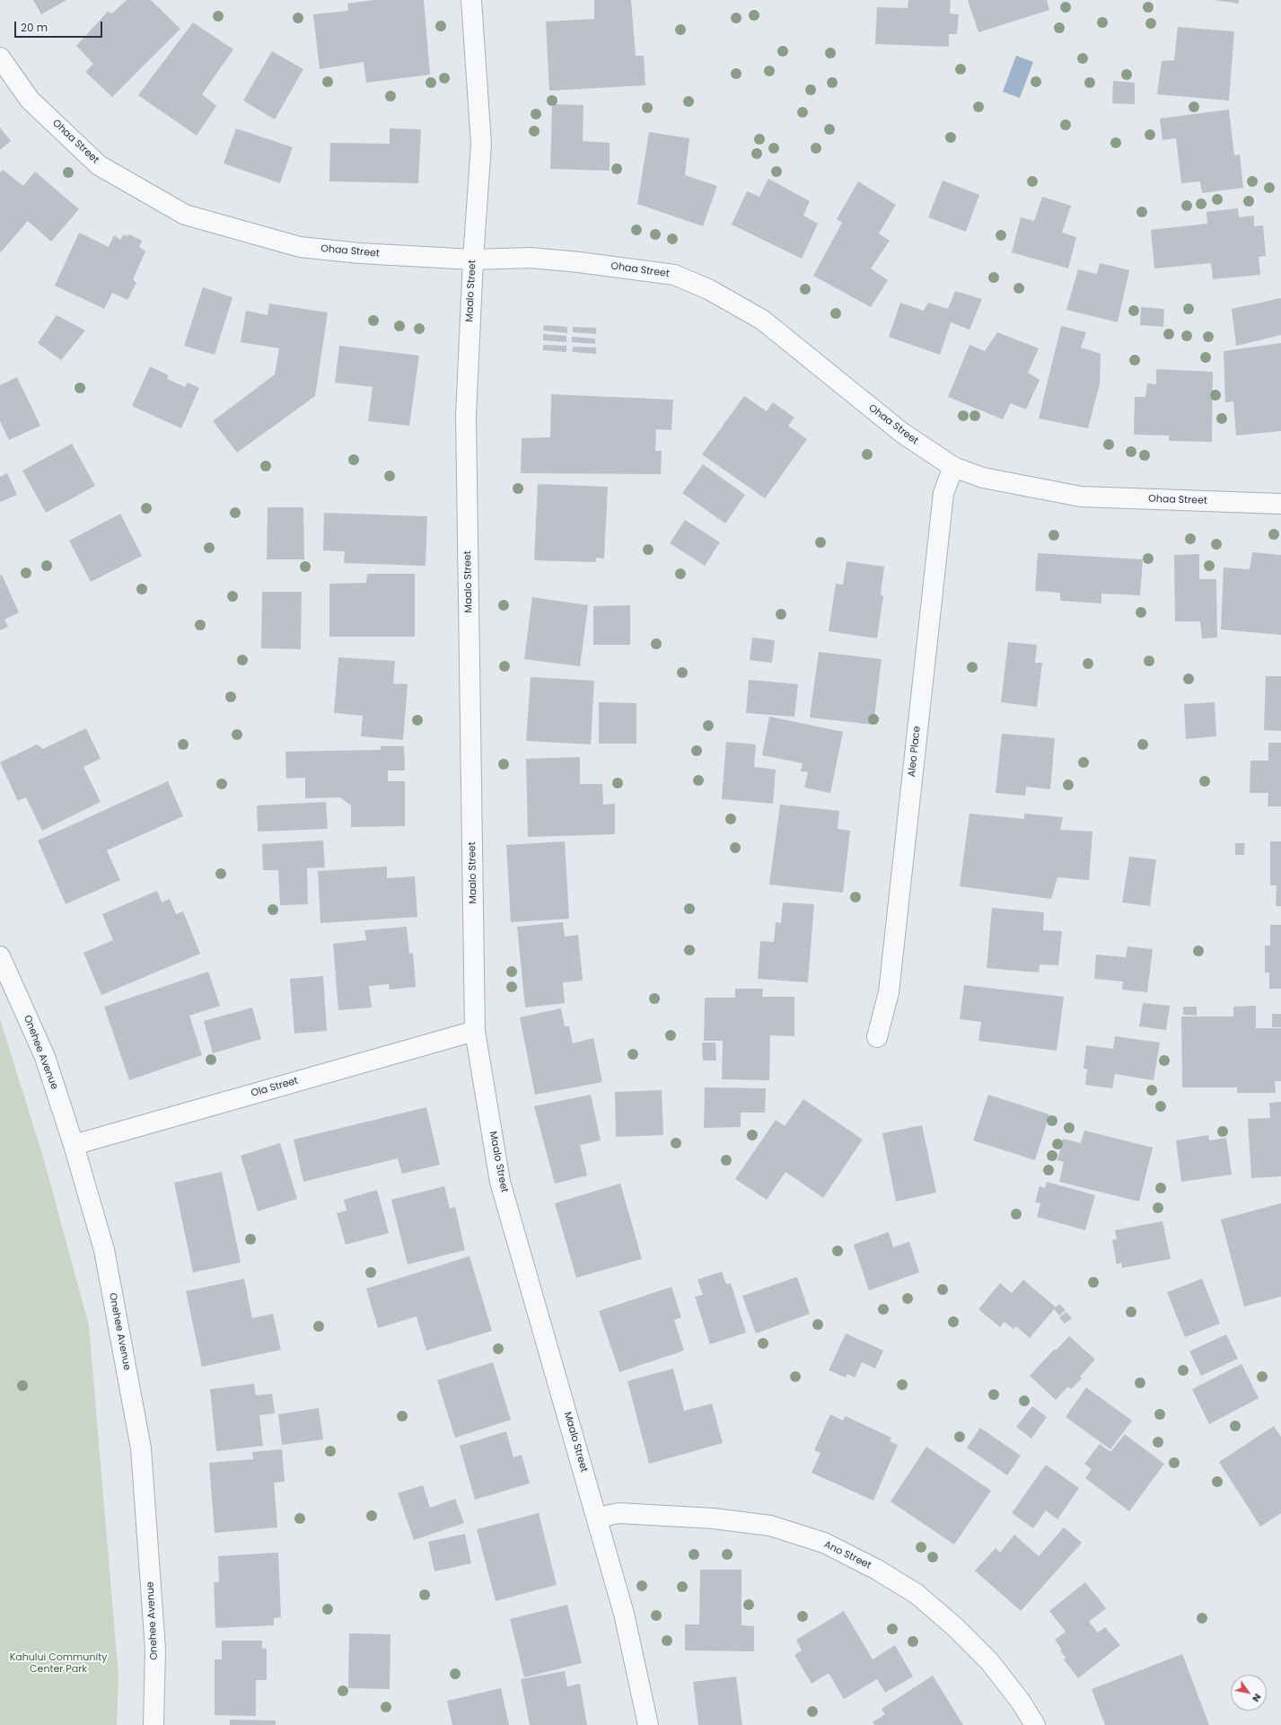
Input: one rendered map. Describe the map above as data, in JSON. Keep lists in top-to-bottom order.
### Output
{
  "streets": {
    "street": [
      "Ohaa Street",
      "Maalo Street",
      "Aleo Place",
      "Onehee Avenue",
      "Ola Street",
      "Ano Street"
    ]
  },
  "crossings": [
    ["Ohaa Street", "Maalo Street"],
    ["Ohaa Street", "Aleo Place"],
    ["Maalo Street", "Ola Street"],
    ["Maalo Street", "Ano Street"],
    ["Onehee Avenue", "Ola Street"]
  ],
  "parks": ["Kahului Community Center Park"],
  "scale_bar": "20 m",
  "north": "bottom right"
}
